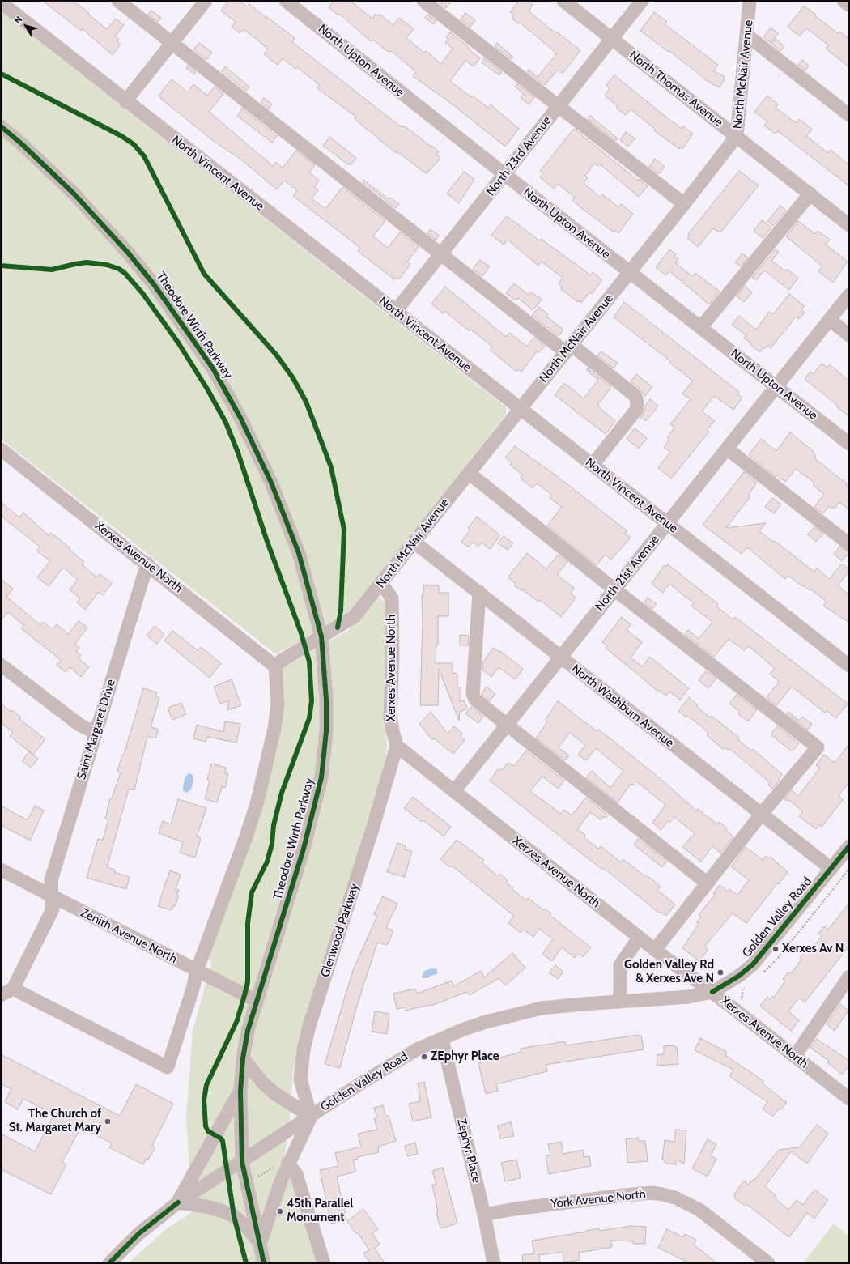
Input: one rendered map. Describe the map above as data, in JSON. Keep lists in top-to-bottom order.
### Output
{
  "streets": {
    "street": [
      "North Upton Avenue",
      "North McNair Avenue",
      "North Thomas Avenue",
      "North 23rd Avenue",
      "North Vincent Avenue",
      "Theodore Wirth Parkway",
      "Xerxes Avenue North",
      "North 21st Avenue",
      "North Washburn Avenue",
      "Saint Margaret Drive",
      "Golden Valley Road",
      "Glenwood Parkway",
      "Zenith Avenue North",
      "Zephyr Place",
      "York Avenue North"
    ]
  },
  "crossings": [
    ["North Upton Avenue", "North McNair Avenue"],
    ["North Upton Avenue", "North 23rd Avenue"],
    ["North Upton Avenue", "North 21st Avenue"],
    ["North McNair Avenue", "North Thomas Avenue"],
    ["North McNair Avenue", "North Vincent Avenue"],
    ["North McNair Avenue", "Theodore Wirth Parkway"],
    ["North McNair Avenue", "Xerxes Avenue North"],
    ["North McNair Avenue", "North Washburn Avenue"],
    ["North Thomas Avenue", "North 23rd Avenue"],
    ["North 23rd Avenue", "North Vincent Avenue"],
    ["North Vincent Avenue", "North 21st Avenue"],
    ["Theodore Wirth Parkway", "Golden Valley Road"],
    ["Theodore Wirth Parkway", "Zenith Avenue North"],
    ["Xerxes Avenue North", "North 21st Avenue"],
    ["Xerxes Avenue North", "Saint Margaret Drive"],
    ["Xerxes Avenue North", "Golden Valley Road"],
    ["Xerxes Avenue North", "Glenwood Parkway"],
    ["North 21st Avenue", "North Washburn Avenue"],
    ["North Washburn Avenue", "Golden Valley Road"],
    ["Saint Margaret Drive", "Zenith Avenue North"],
    ["Golden Valley Road", "Glenwood Parkway"],
    ["Golden Valley Road", "Zephyr Place"],
    ["Zephyr Place", "York Avenue North"]
  ],
  "places": [
    "Xerxes Av N",
    "Golden Valley Rd & Xerxes Ave N",
    "ZEphyr Place",
    "The Church of St. Margaret Mary",
    "45th Parallel Monument"
  ],
  "north": "top left"
}
